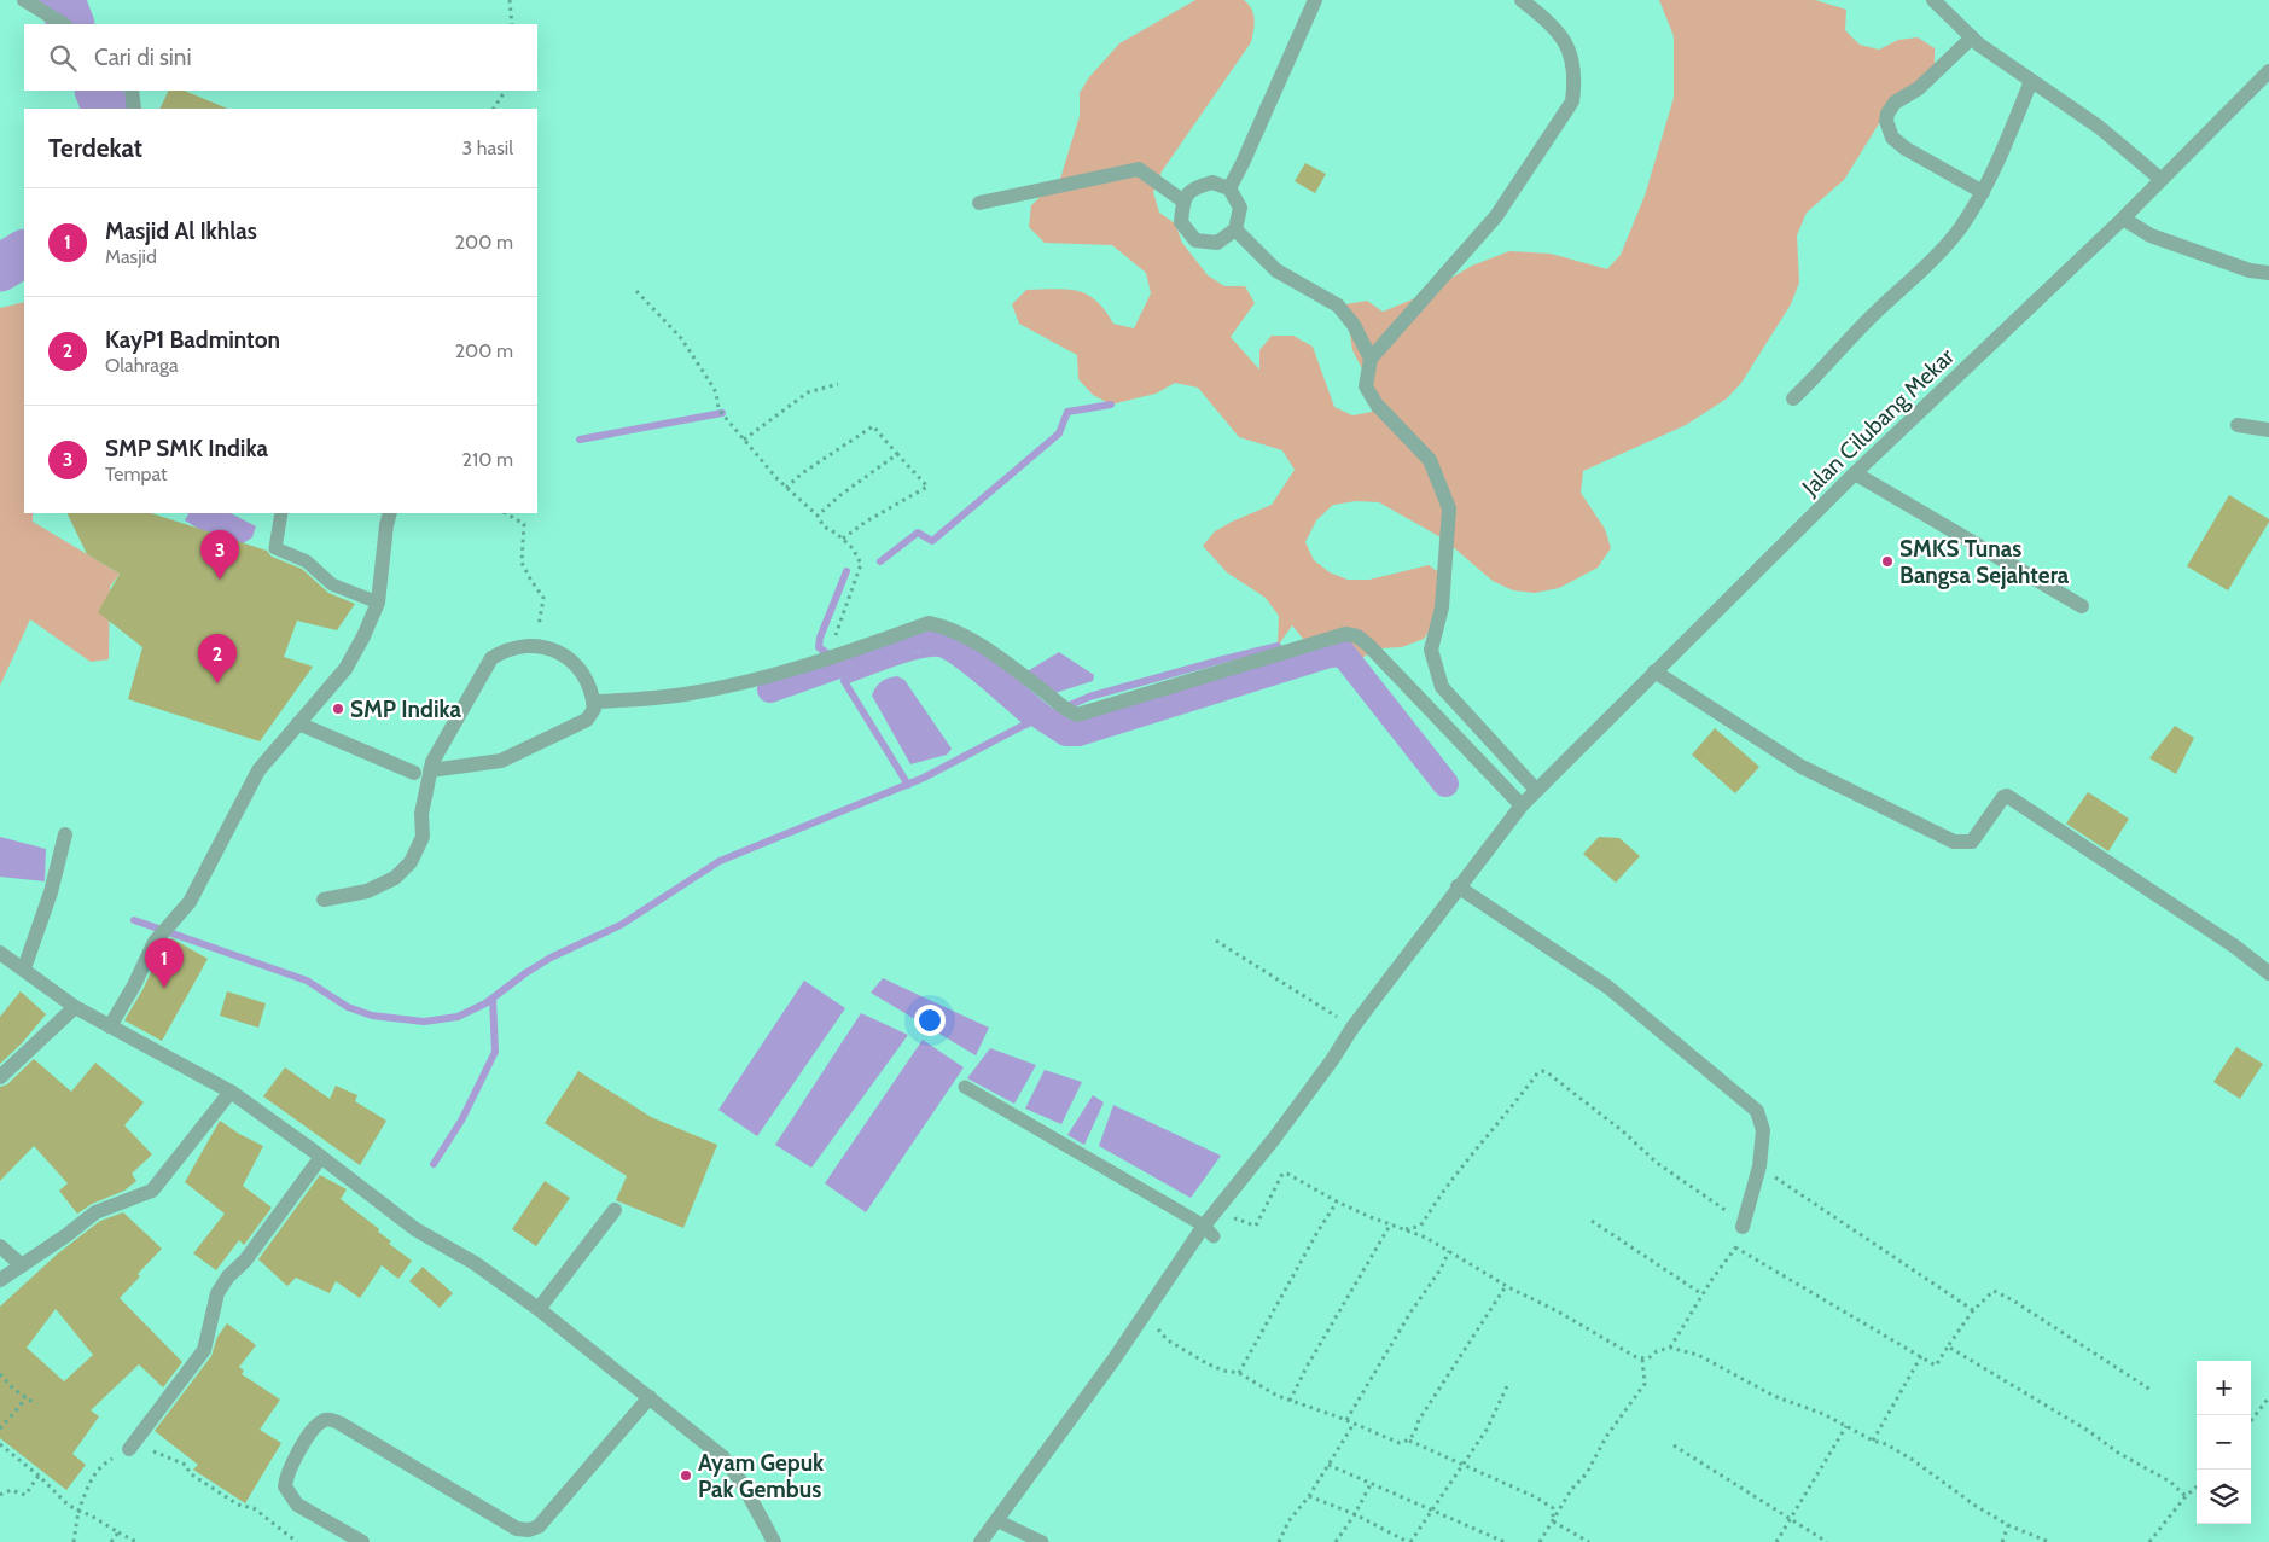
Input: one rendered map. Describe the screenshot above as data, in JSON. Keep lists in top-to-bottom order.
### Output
{
  "streets": {
    "street": ["Jalan Cilubang Mekar"]
  },
  "places": ["SMKS Tunas Bangsa Sejahtera", "SMP Indika", "Ayam Gepuk Pak Gembus"],
  "page": {
    "search": "Cari di sini",
    "heading": ["Terdekat", "3 hasil"],
    "list": [
      {
        "mark": "1",
        "name": "Masjid Al Ikhlas",
        "note": "Masjid",
        "value": "200 m"
      },
      {
        "mark": "2",
        "name": "KayP1 Badminton",
        "note": "Olahraga",
        "value": "200 m"
      },
      {
        "mark": "3",
        "name": "SMP SMK Indika",
        "note": "Tempat",
        "value": "210 m"
      }
    ],
    "pins": ["3", "2", "1"],
    "map_buttons": ["+", "−"]
  }
}
